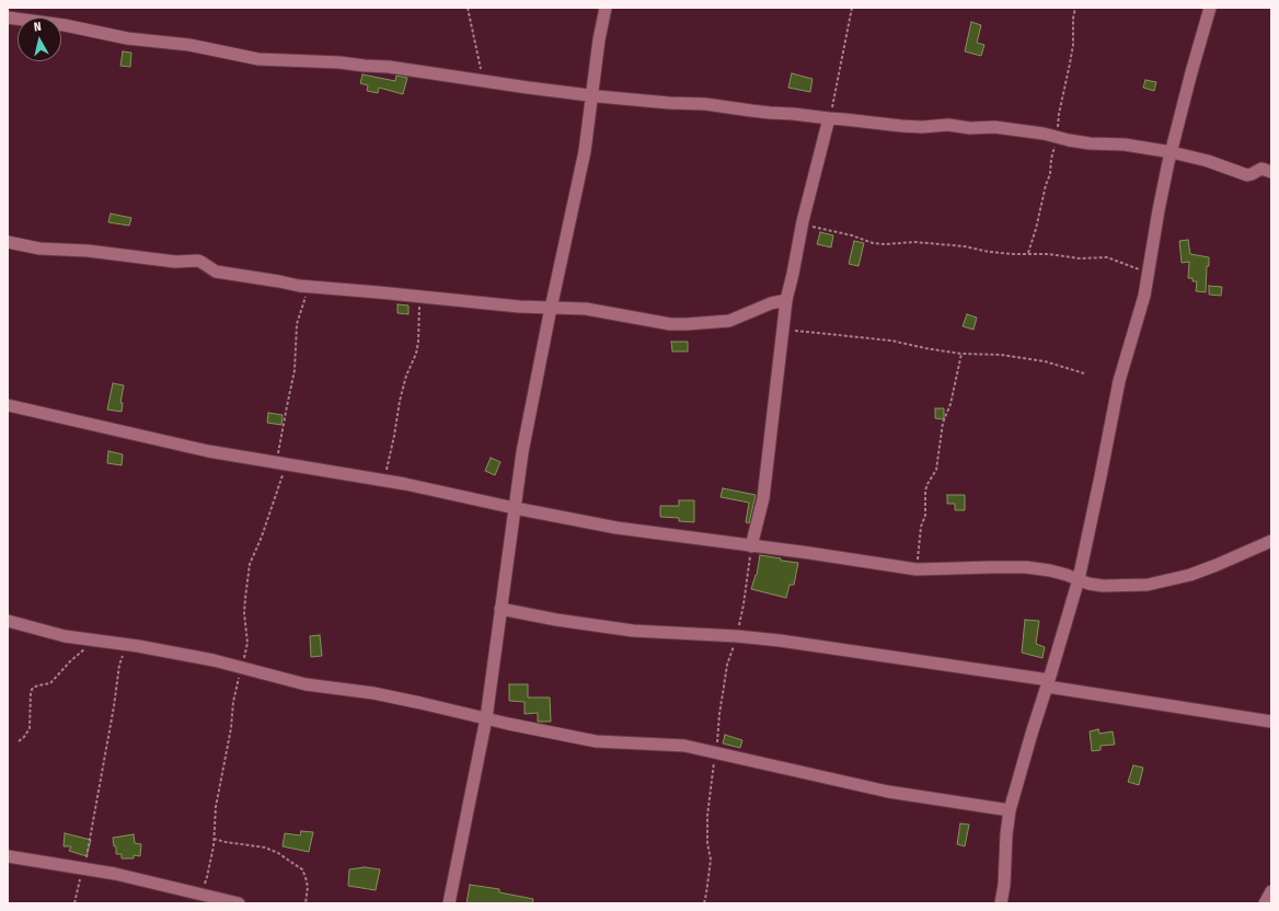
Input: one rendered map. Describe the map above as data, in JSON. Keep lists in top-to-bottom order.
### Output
{
  "north": "top"
}
